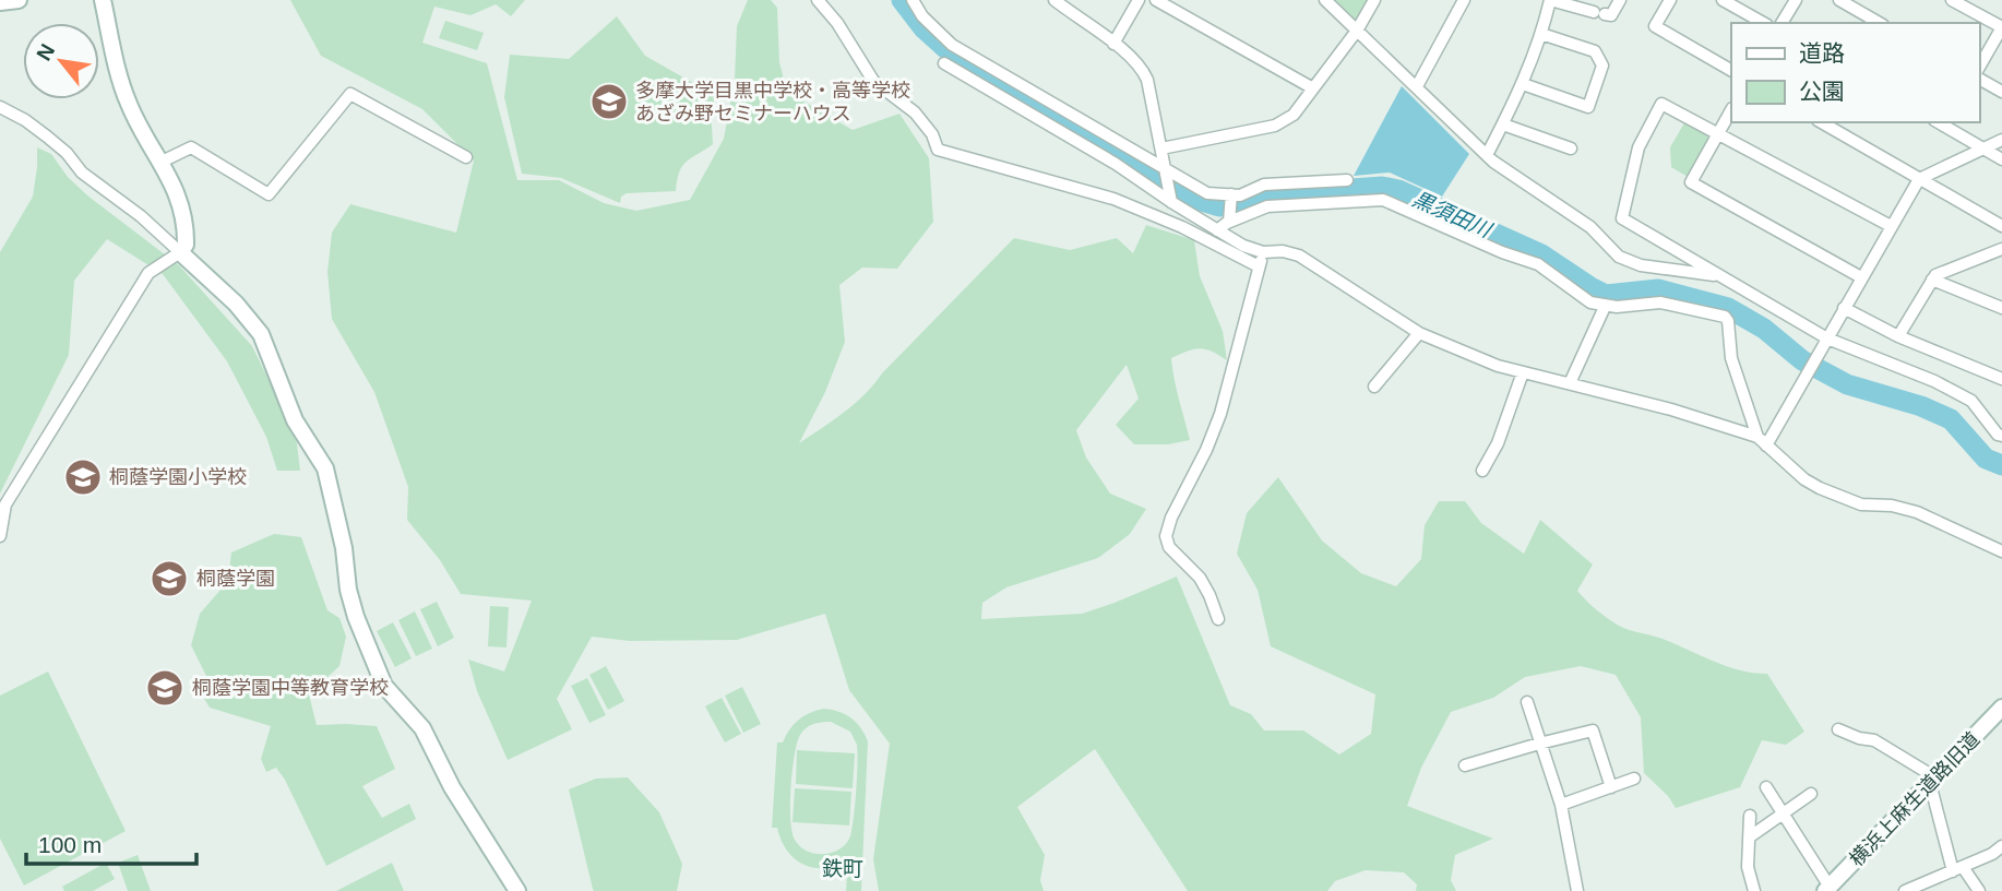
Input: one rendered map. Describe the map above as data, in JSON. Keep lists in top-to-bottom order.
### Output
{
  "streets": {
    "street": ["横浜上麻生道路旧道"]
  },
  "districts": ["鉄町"],
  "water": ["黒須田川"],
  "places": {
    "school or university": [
      "多摩大学目黒中学校・高等学校 あざみ野セミナーハウス",
      "桐蔭学園小学校",
      "桐蔭学園",
      "桐蔭学園中等教育学校"
    ]
  },
  "legend": ["道路", "公園"],
  "scale_bar": "100 m",
  "north": "top left"
}
